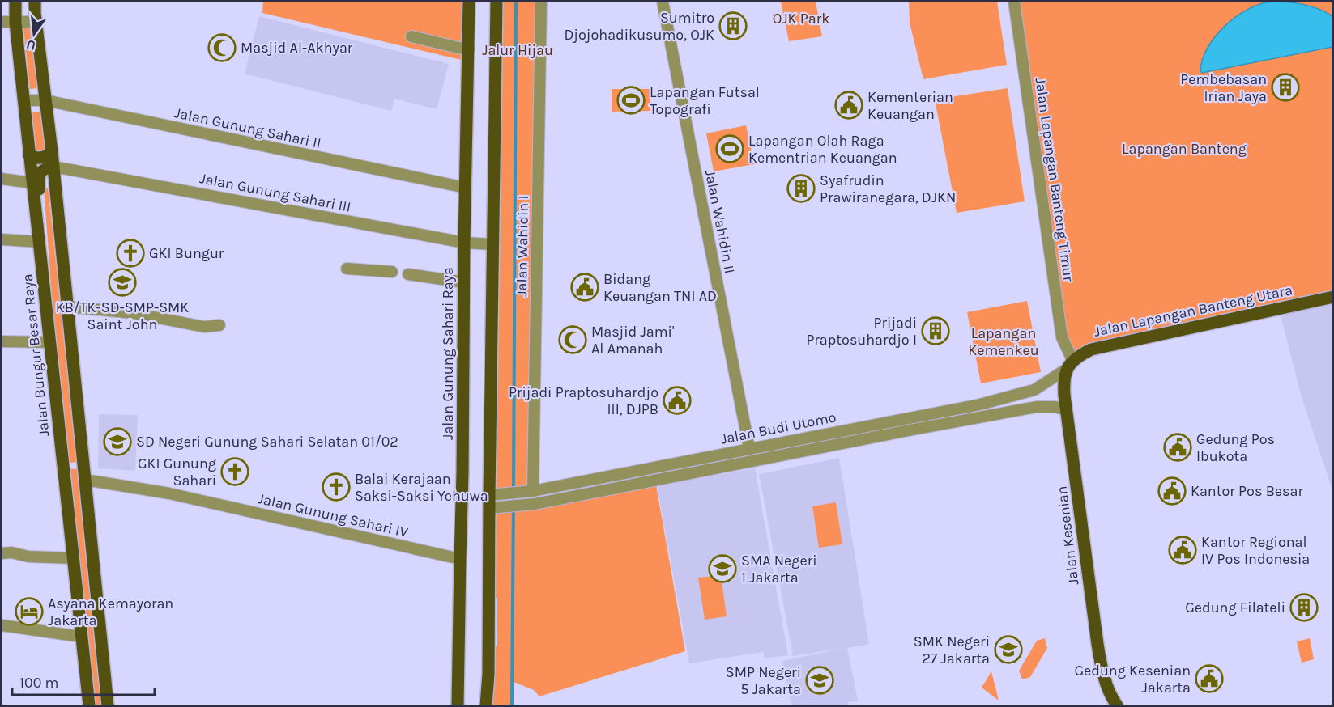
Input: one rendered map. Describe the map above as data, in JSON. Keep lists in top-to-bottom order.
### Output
{
  "streets": {
    "main road": [
      "Jalan Lapangan Banteng Utara",
      "Jalan Gunung Sahari Raya",
      "Jalan Bungur Besar Raya",
      "Jalan Kesenian"
    ],
    "street": [
      "Jalan Gunung Sahari II",
      "Jalan Lapangan Banteng Timur",
      "Jalan Gunung Sahari III",
      "Jalan Wahidin II",
      "Jalan Wahidin I",
      "Jalan Budi Utomo",
      "Jalan Gunung Sahari IV"
    ]
  },
  "crossings": [
    ["Jalan Gunung Sahari II", "Jalan Gunung Sahari Raya"],
    ["Jalan Gunung Sahari II", "Jalan Bungur Besar Raya"],
    ["Jalan Lapangan Banteng Timur", "Jalan Lapangan Banteng Utara"],
    ["Jalan Lapangan Banteng Timur", "Jalan Budi Utomo"],
    ["Jalan Lapangan Banteng Timur", "Jalan Kesenian"],
    ["Jalan Gunung Sahari III", "Jalan Gunung Sahari Raya"],
    ["Jalan Wahidin II", "Jalan Budi Utomo"],
    ["Jalan Wahidin I", "Jalan Budi Utomo"],
    ["Jalan Lapangan Banteng Utara", "Jalan Budi Utomo"],
    ["Jalan Lapangan Banteng Utara", "Jalan Kesenian"],
    ["Jalan Gunung Sahari Raya", "Jalan Gunung Sahari IV"],
    ["Jalan Budi Utomo", "Jalan Kesenian"]
  ],
  "parks": [
    "OJK Park",
    "Jalur Hijau",
    "Lapangan Banteng",
    "Lapangan Kemenkeu"
  ],
  "places": {
    "building": [
      "Sumitro Djojohadikusumo, OJK",
      "Pembebasan Irian Jaya",
      "Syafrudin Prawiranegara, DJKN",
      "Prijadi Praptosuhardjo I",
      "Gedung Filateli"
    ],
    "mosque": ["Masjid Al-Akhyar", "Masjid Jami' Al Amanah"],
    "sports": ["Lapangan Futsal Topografi", "Lapangan Olah Raga Kementrian Keuangan"],
    "public building": [
      "Kementerian Keuangan",
      "Bidang Keuangan TNI AD",
      "Prijadi Praptosuhardjo III, DJPB",
      "Gedung Pos Ibukota",
      "Kantor Pos Besar",
      "Kantor Regional IV Pos Indonesia",
      "Gedung Kesenian Jakarta"
    ],
    "church": ["GKI Bungur", "GKI Gunung Sahari", "Balai Kerajaan Saksi-Saksi Yehuwa"],
    "school or university": [
      "KB/TK-SD-SMP-SMK Saint John",
      "SD Negeri Gunung Sahari Selatan 01/02",
      "SMA Negeri 1 Jakarta",
      "SMK Negeri 27 Jakarta",
      "SMP Negeri 5 Jakarta"
    ],
    "hotel": ["Asyana Kemayoran Jakarta"]
  },
  "scale_bar": "100 m",
  "north": "bottom"
}
